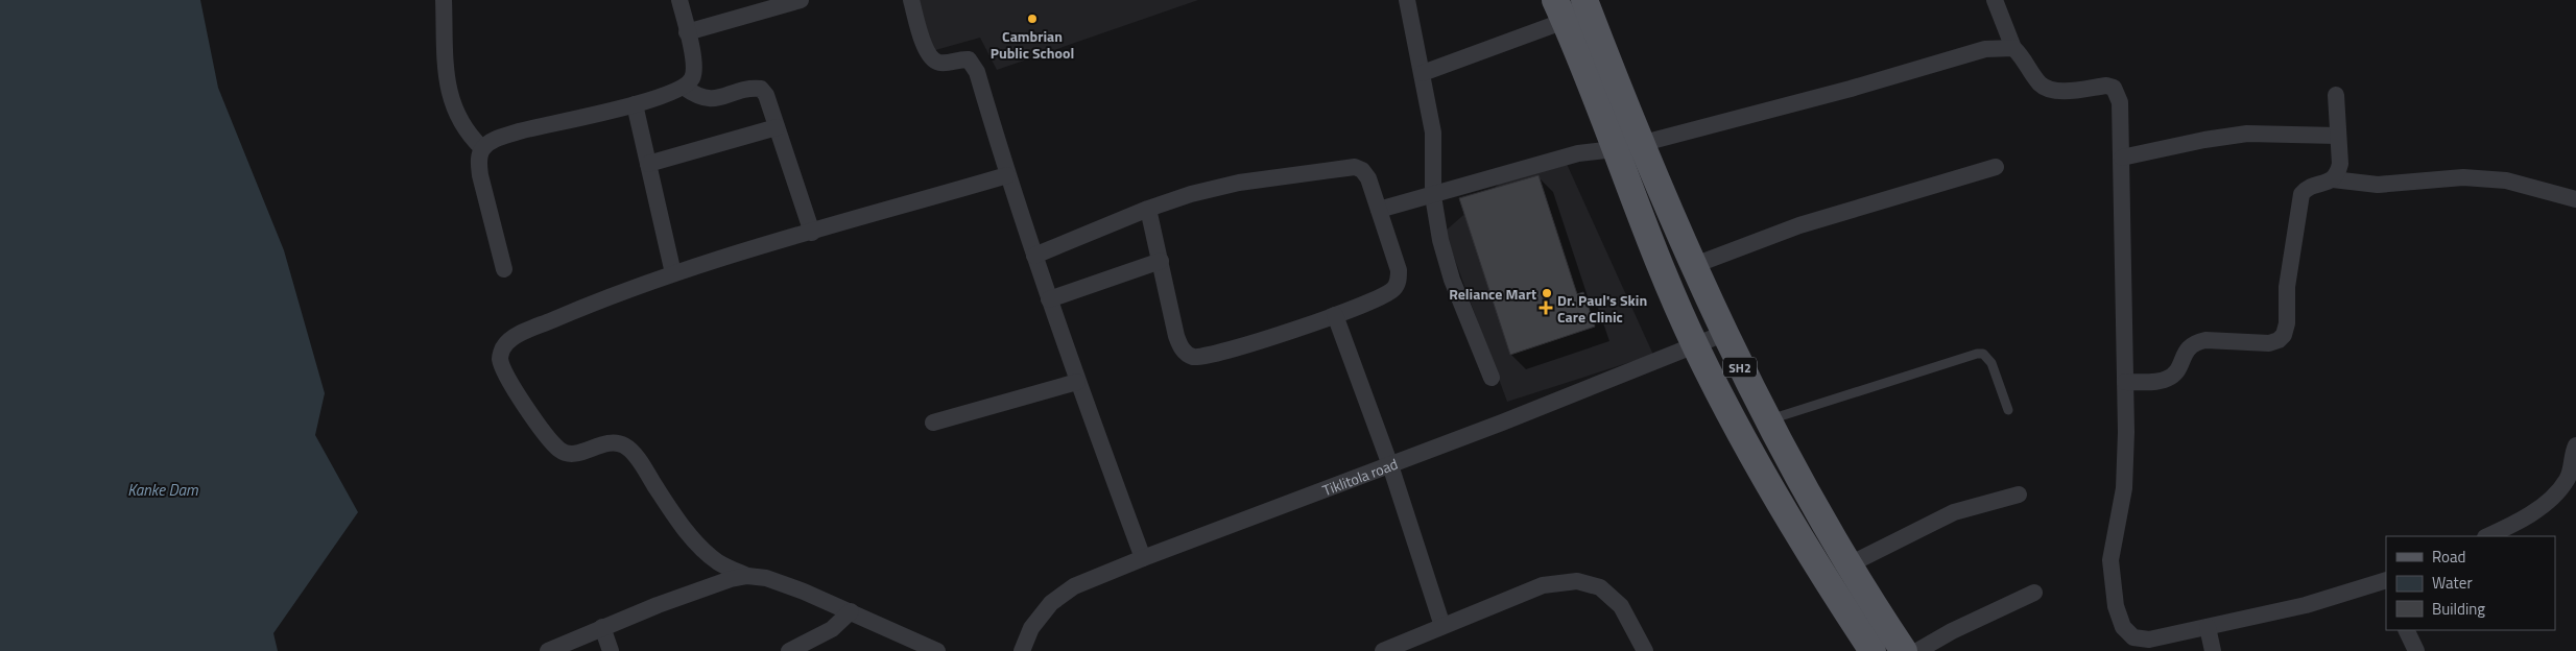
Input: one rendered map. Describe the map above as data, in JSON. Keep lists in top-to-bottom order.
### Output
{
  "streets": {
    "main road": ["SH2"],
    "street": ["Tiklitola road"]
  },
  "crossings": [
    ["SH2", "Tiklitola road"]
  ],
  "water": ["Kanke Dam"],
  "places": {
    "other": ["Cambrian Public School", "Reliance Mart"],
    "health": ["Dr. Paul's Skin Care Clinic"]
  },
  "legend": ["Road", "Water", "Building"]
}
